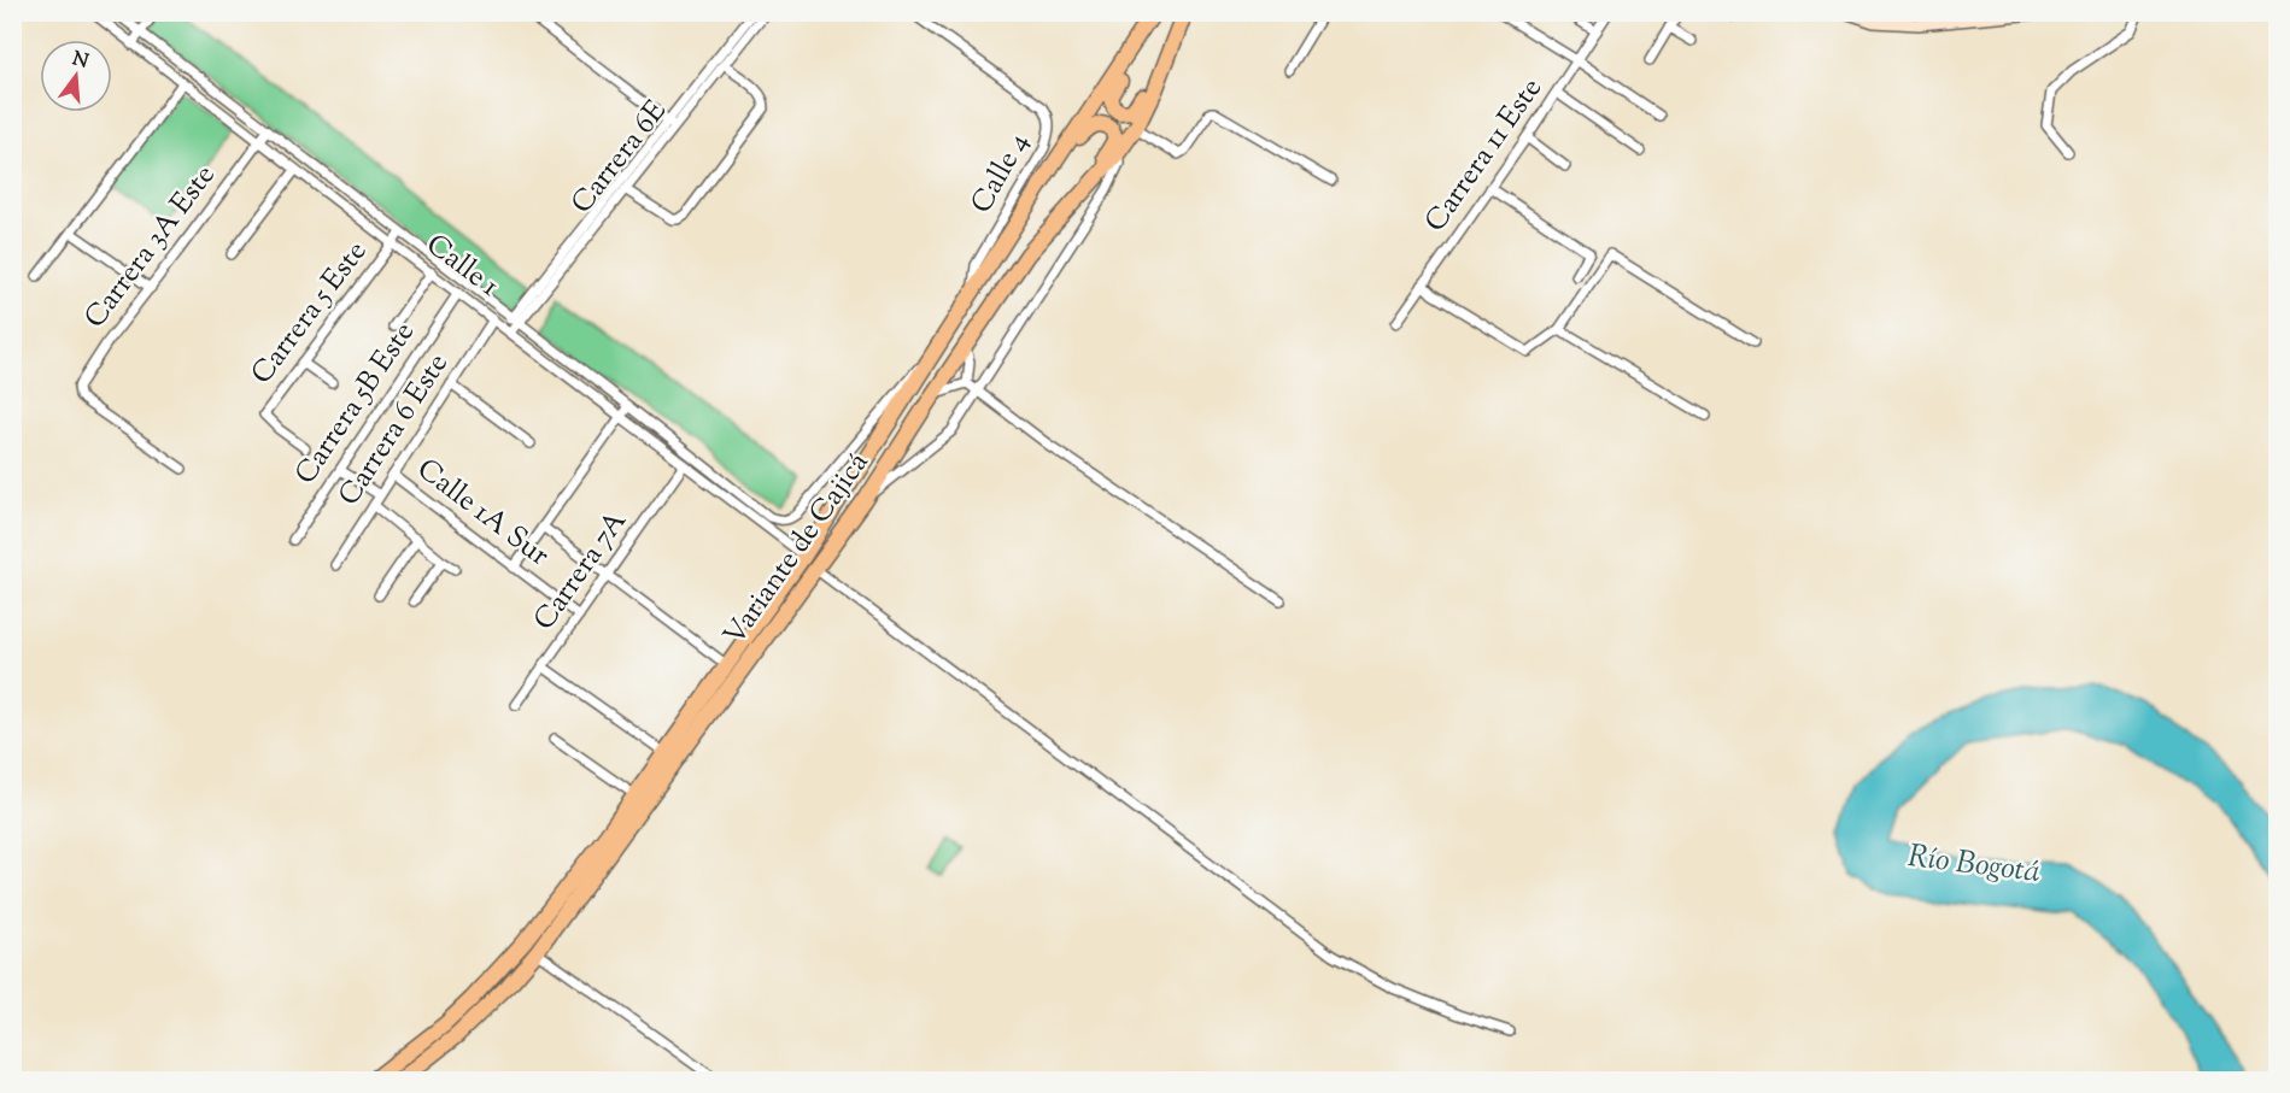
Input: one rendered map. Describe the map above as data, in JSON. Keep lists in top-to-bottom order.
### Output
{
  "streets": {
    "highway": ["Variante de Cajicá"],
    "street": [
      "Carrera 11 Este",
      "Carrera 6E",
      "Calle 4",
      "Carrera 3A Este",
      "Calle 1",
      "Carrera 5 Este",
      "Carrera 5B Este",
      "Carrera 6 Este",
      "Calle 1A Sur",
      "Carrera 7A"
    ]
  },
  "crossings": [
    ["Carrera 6E", "Calle 1"],
    ["Calle 4", "Variante de Cajicá"],
    ["Carrera 3A Este", "Calle 1"],
    ["Calle 1", "Carrera 5 Este"],
    ["Calle 1", "Carrera 5B Este"],
    ["Calle 1", "Carrera 6 Este"],
    ["Calle 1", "Variante de Cajicá"],
    ["Calle 1", "Carrera 7A"],
    ["Carrera 6 Este", "Calle 1A Sur"],
    ["Calle 1A Sur", "Carrera 7A"]
  ],
  "water": ["Río Bogotá"],
  "north": "top"
}
